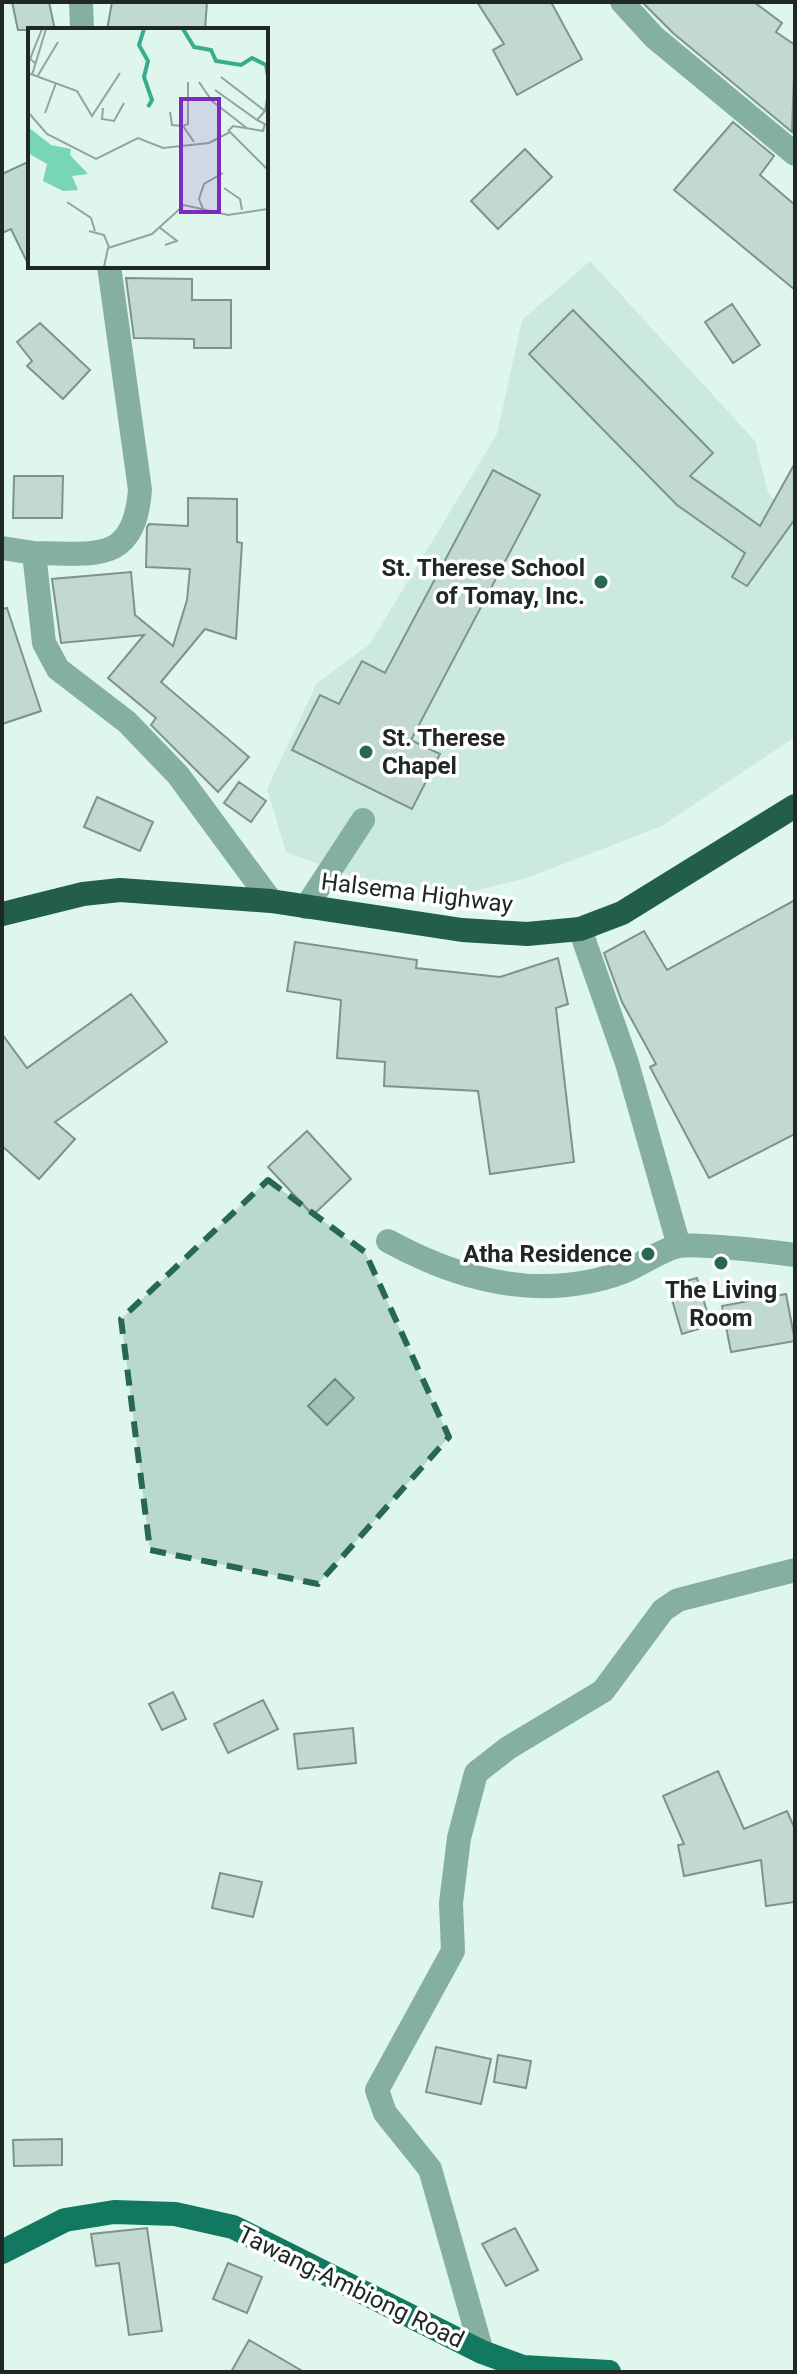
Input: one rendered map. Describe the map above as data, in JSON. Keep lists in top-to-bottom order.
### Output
{
  "streets": {
    "highway": ["Halsema Highway"],
    "main road": ["Tawang-Ambiong Road"]
  },
  "places": [
    "St. Therese School of Tomay, Inc.",
    "St. Therese Chapel",
    "Atha Residence",
    "The Living Room"
  ]
}
